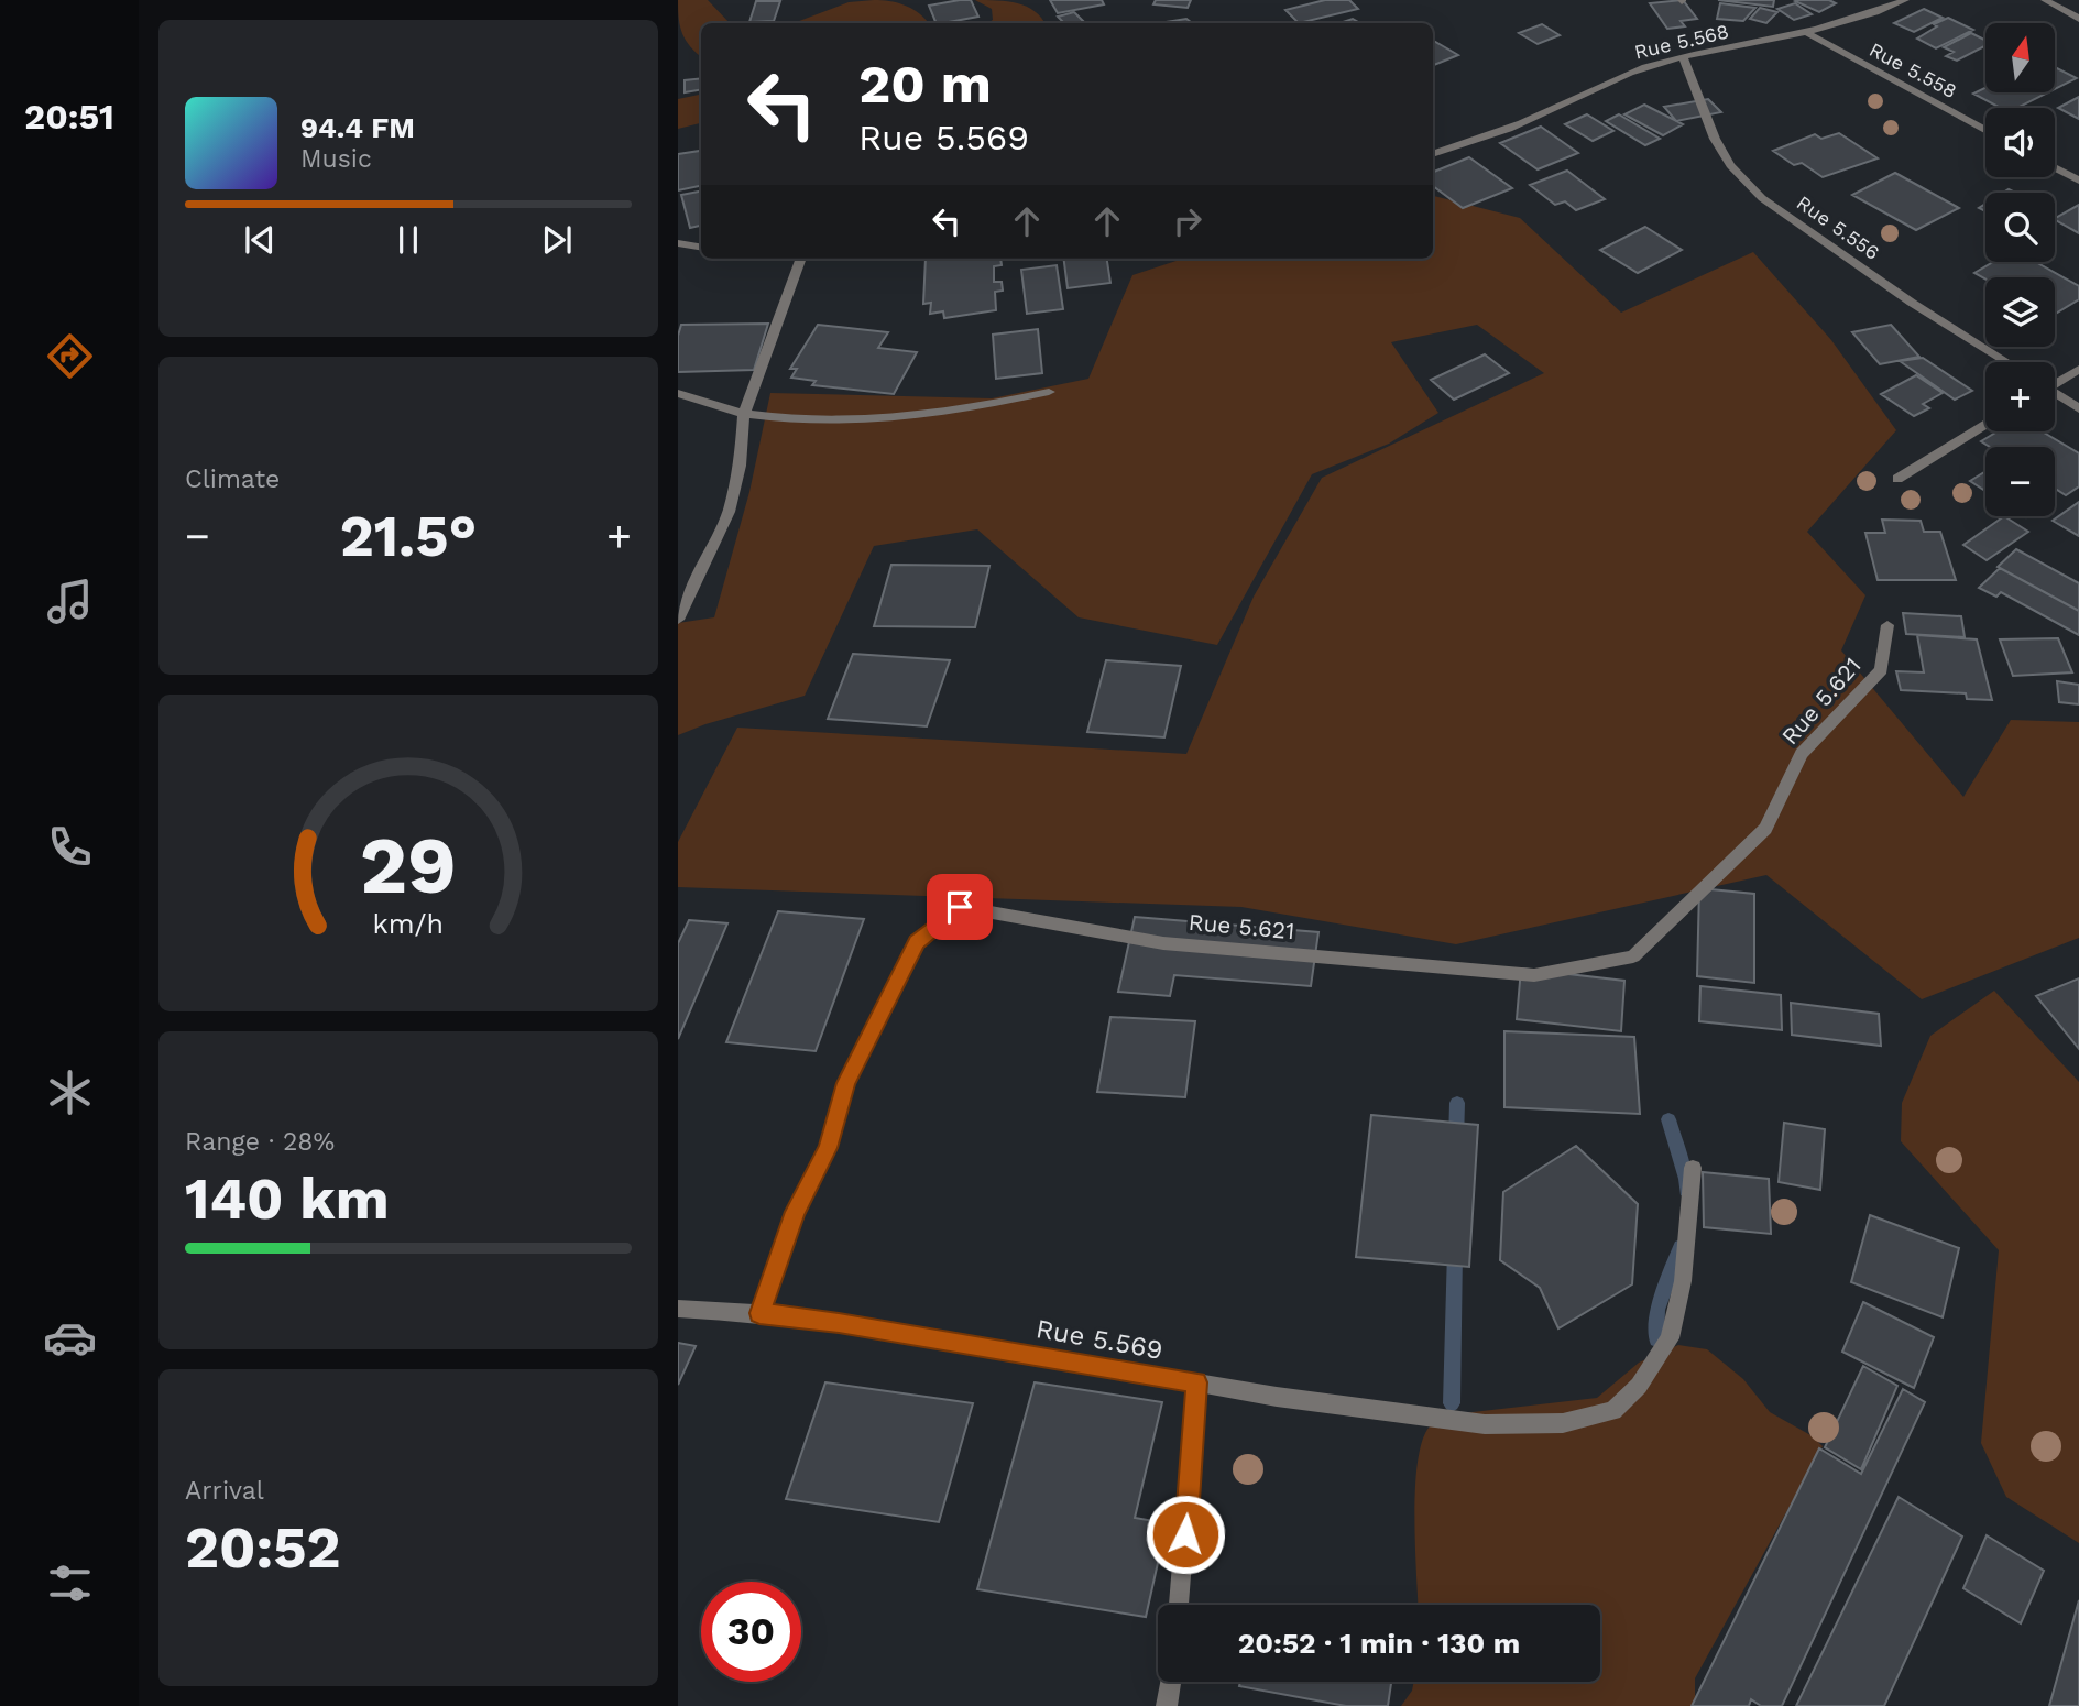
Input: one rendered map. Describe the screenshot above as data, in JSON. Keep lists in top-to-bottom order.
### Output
{
  "streets": {
    "street": [
      "Rue 5.568",
      "Rue 5.558",
      "Rue 5.556",
      "Rue 5.621",
      "Rue 5.569"
    ]
  },
  "crossings": [
    ["Rue 5.568", "Rue 5.558"],
    ["Rue 5.568", "Rue 5.556"],
    ["Rue 5.621", "Rue 5.569"]
  ],
  "north": "top",
  "page": {
    "tabs": "20:51",
    "map_buttons": ["+", "−"],
    "turn": ["20 m", "Rue 5.569"],
    "song": ["94.4 FM", "Music"],
    "tile": [
      "Climate",
      ["Range · 28%", "140 km"],
      ["Arrival", "20:52"]
    ],
    "heat": ["−", "21.5°", "+"],
    "limit": "30",
    "trip": "20:52 · 1 min · 130 m",
    "gauge": ["29", "km/h"]
  }
}
